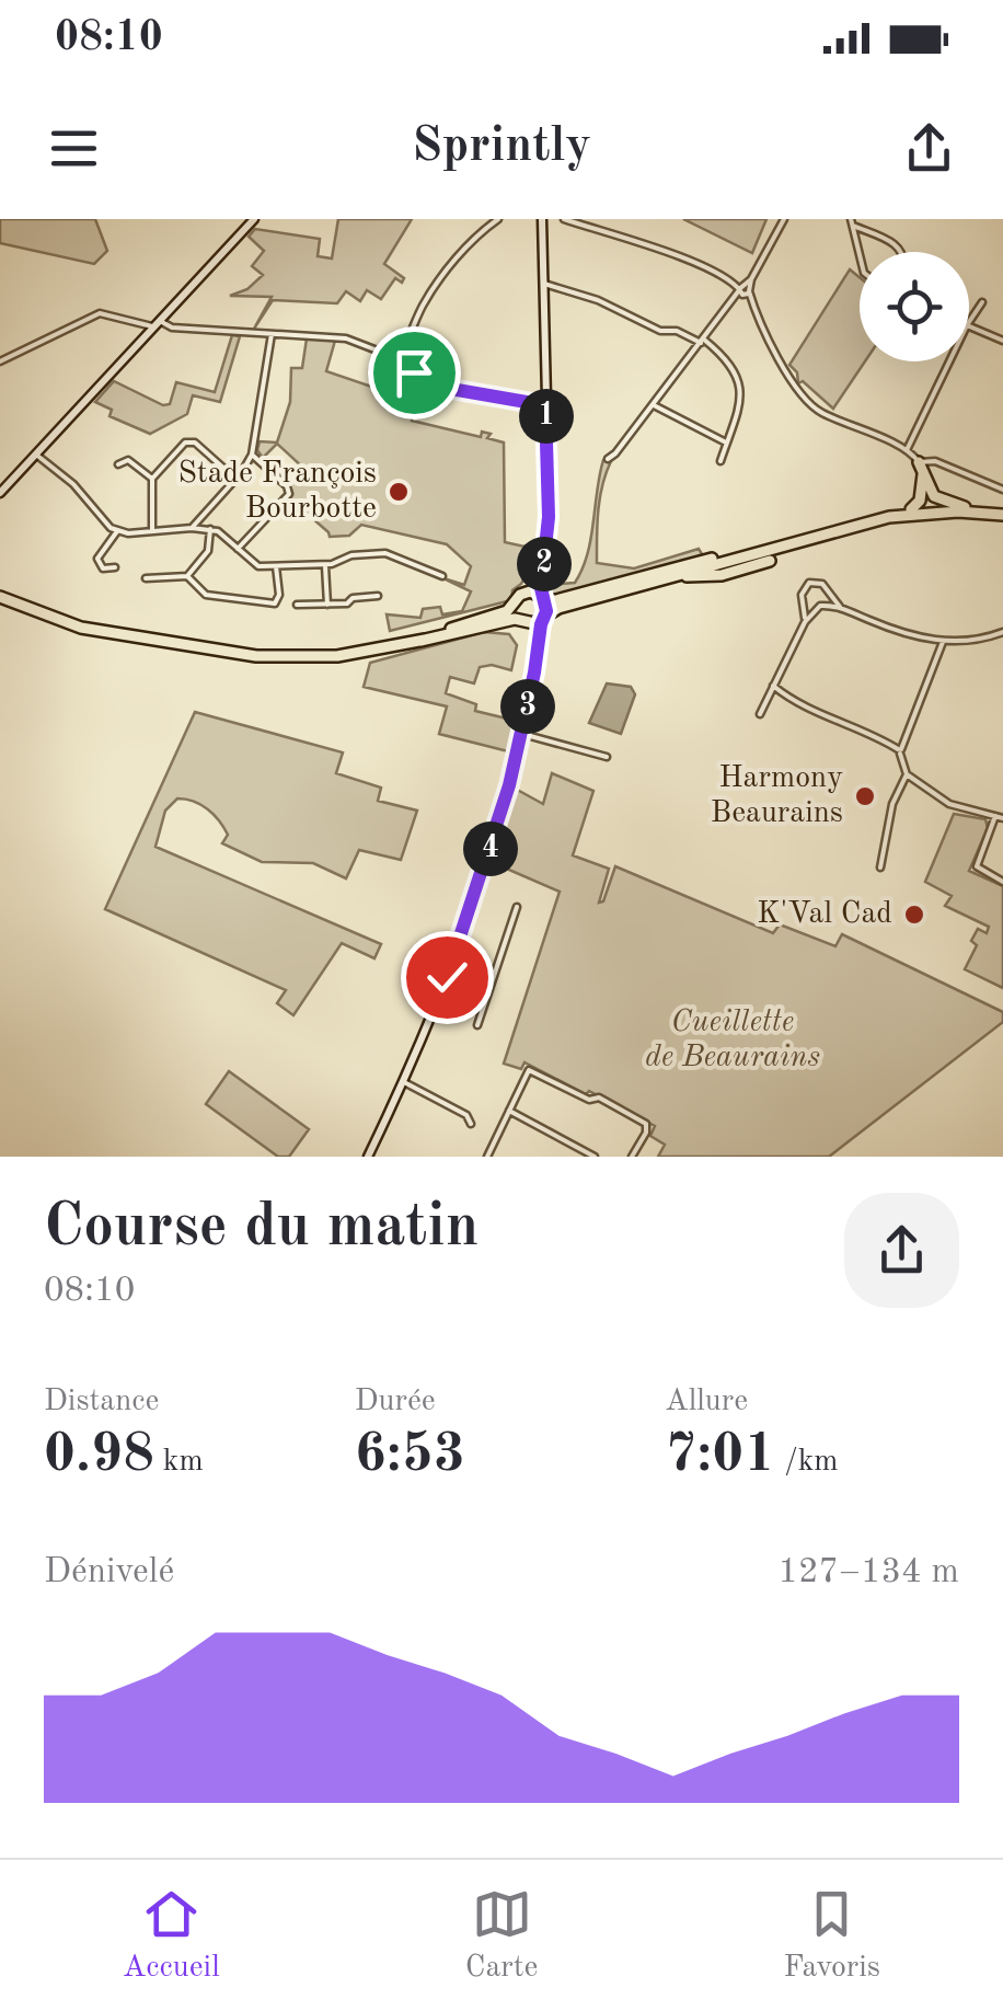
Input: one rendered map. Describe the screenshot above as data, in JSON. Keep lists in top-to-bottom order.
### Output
{
  "parks": ["Cueillette de Beaurains"],
  "places": ["Stade François Bourbotte", "Harmony Beaurains", "K'Val Cad"],
  "page": {
    "status": "08:10",
    "header": "Sprintly",
    "pins": [
      "1",
      "2",
      "3",
      "4"
    ],
    "heading": ["Course du matin", "08:10"],
    "stats": [
      ["Distance", "0.98 km"],
      ["Durée", "6:53"],
      ["Allure", "7:01 /km"]
    ],
    "chart": ["Dénivelé", "127–134 m"],
    "tabs": ["Accueil", "Carte", "Favoris"]
  }
}
